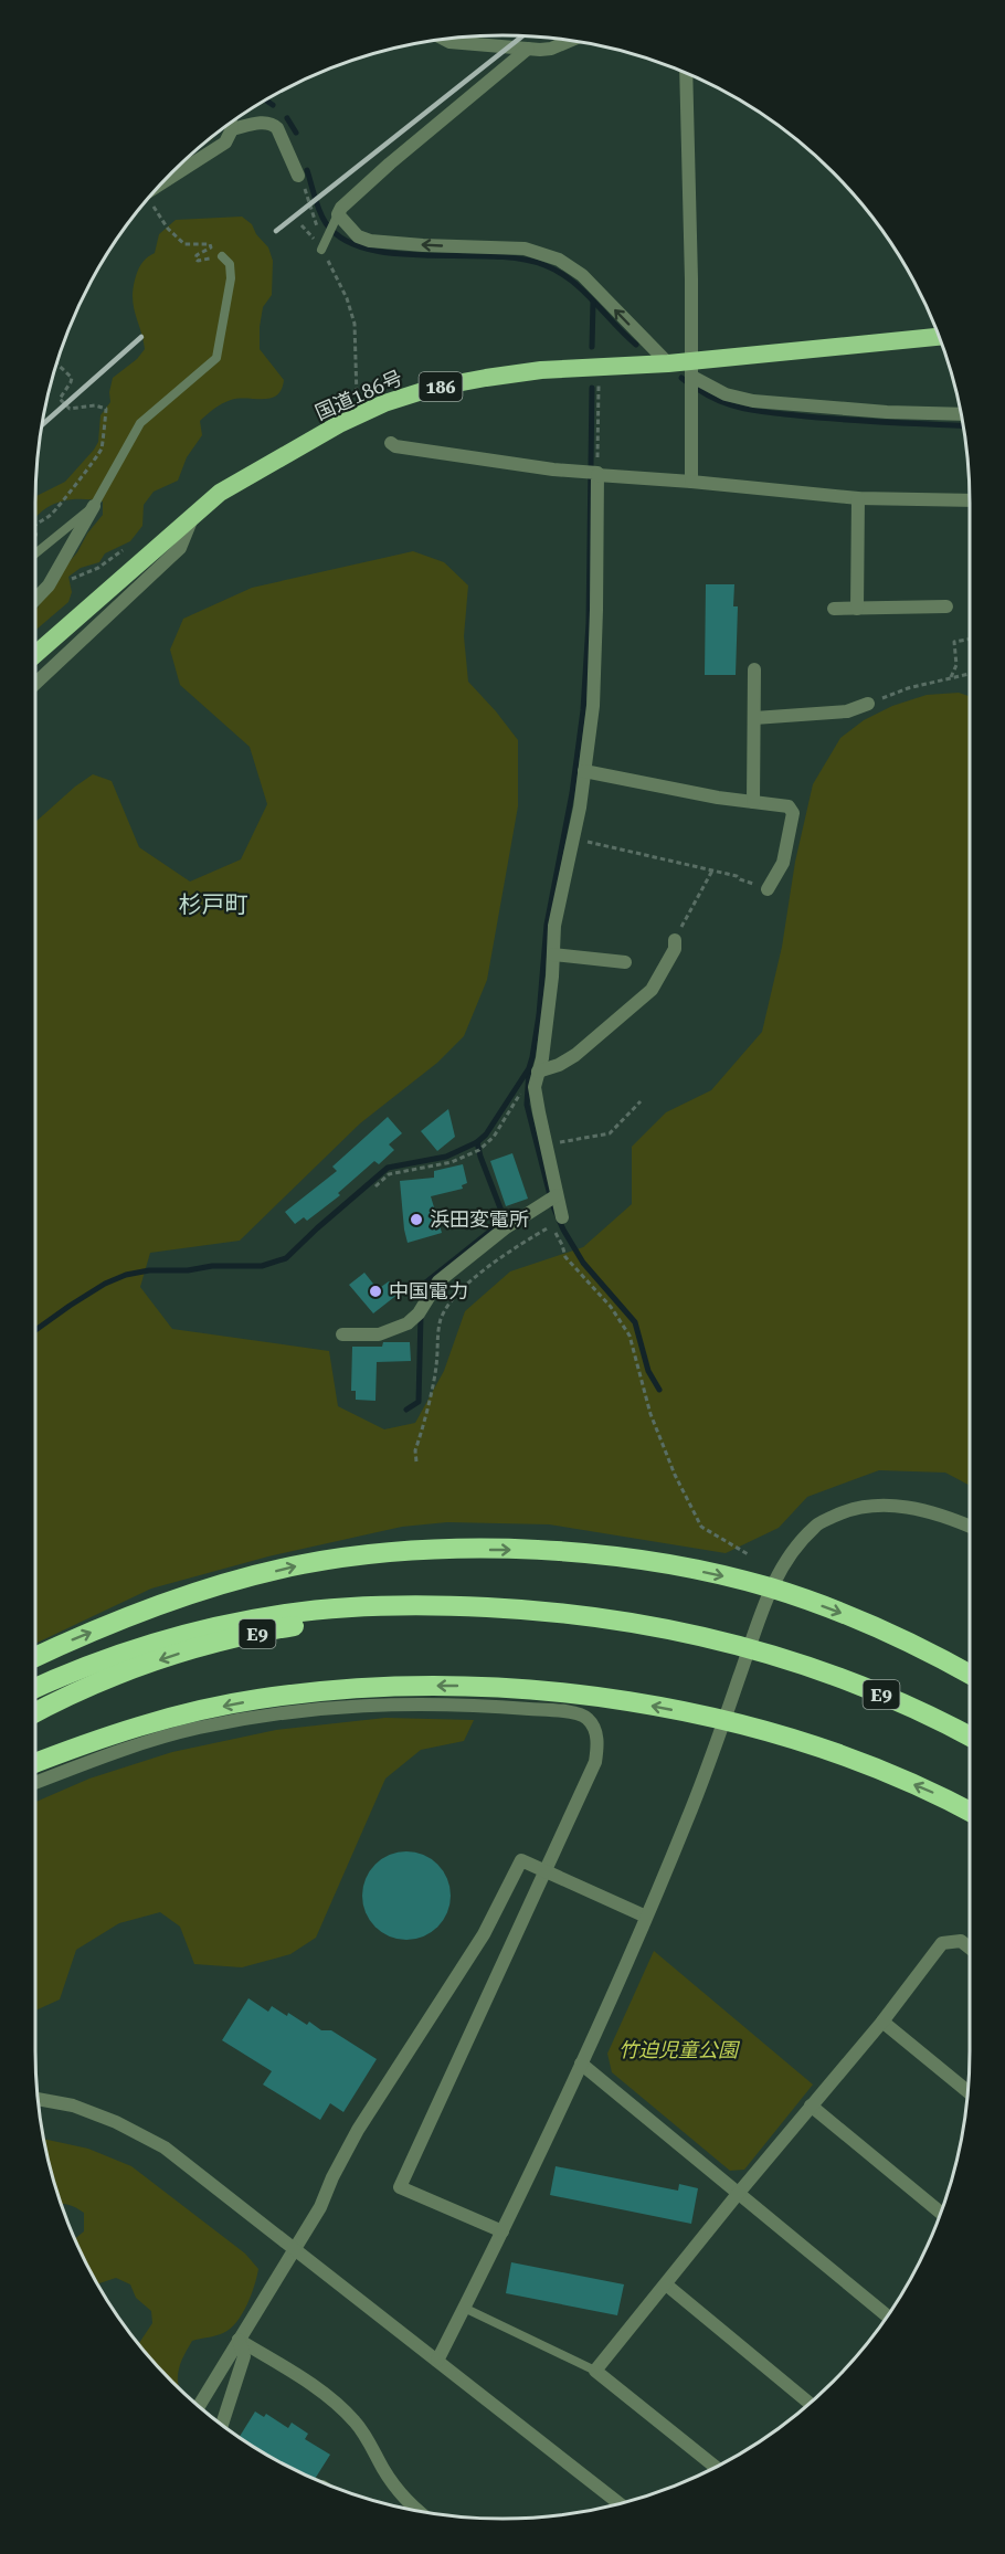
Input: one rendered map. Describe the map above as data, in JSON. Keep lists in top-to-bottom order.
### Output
{
  "streets": {
    "highway": ["186", "国道186号", "E9"]
  },
  "districts": ["杉戸町"],
  "parks": ["竹迫児童公園"],
  "places": ["浜田変電所", "中国電力"]
}
